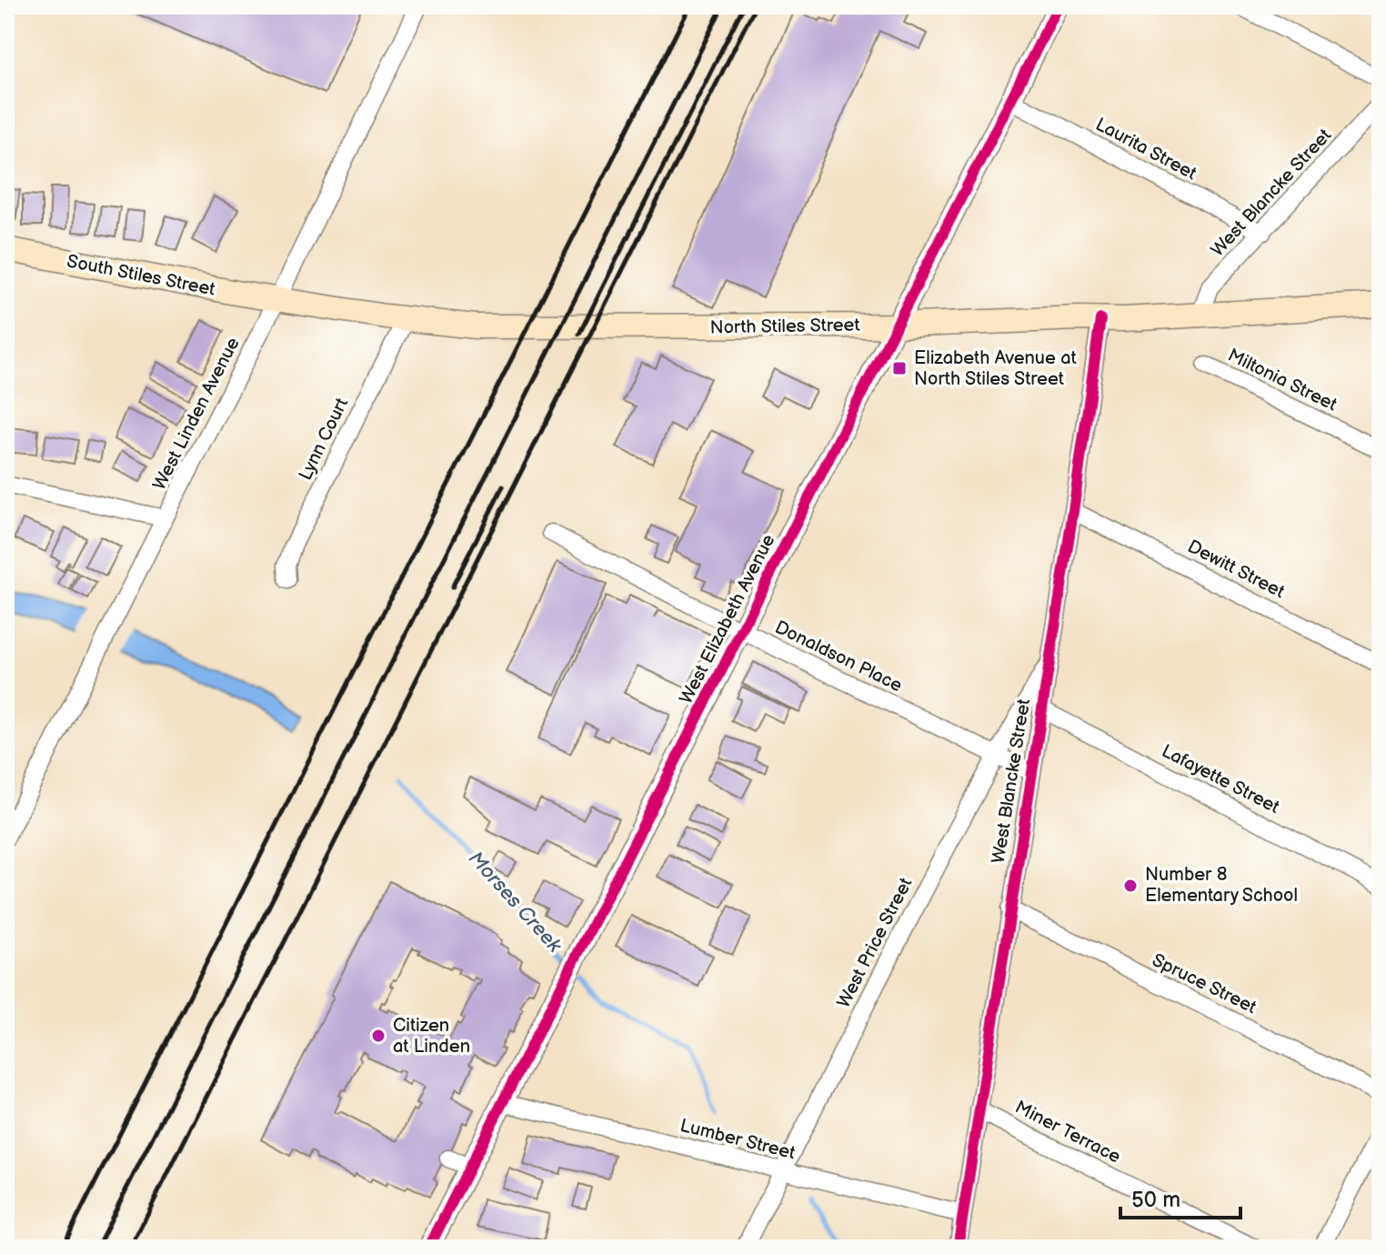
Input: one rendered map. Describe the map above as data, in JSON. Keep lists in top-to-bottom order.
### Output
{
  "streets": {
    "main road": ["South Stiles Street", "North Stiles Street"],
    "street": [
      "Laurita Street",
      "West Blancke Street",
      "Miltonia Street",
      "West Linden Avenue",
      "Lynn Court",
      "Dewitt Street",
      "West Elizabeth Avenue",
      "Donaldson Place",
      "Lafayette Street",
      "West Price Street",
      "Spruce Street",
      "Miner Terrace",
      "Lumber Street"
    ]
  },
  "crossings": [
    ["Laurita Street", "West Blancke Street"],
    ["Laurita Street", "West Elizabeth Avenue"],
    ["West Blancke Street", "North Stiles Street"],
    ["West Blancke Street", "Dewitt Street"],
    ["West Blancke Street", "Donaldson Place"],
    ["West Blancke Street", "Lafayette Street"],
    ["West Blancke Street", "West Price Street"],
    ["West Blancke Street", "Spruce Street"],
    ["West Blancke Street", "Miner Terrace"],
    ["West Blancke Street", "Lumber Street"],
    ["South Stiles Street", "North Stiles Street"],
    ["South Stiles Street", "West Linden Avenue"],
    ["North Stiles Street", "West Linden Avenue"],
    ["North Stiles Street", "Lynn Court"],
    ["North Stiles Street", "West Elizabeth Avenue"],
    ["West Elizabeth Avenue", "Donaldson Place"],
    ["West Elizabeth Avenue", "Lumber Street"],
    ["Donaldson Place", "West Price Street"],
    ["West Price Street", "Lumber Street"]
  ],
  "water": ["Morses Creek"],
  "places": {
    "transit": ["Elizabeth Avenue at North Stiles Street"],
    "other": ["Number 8 Elementary School", "Citizen at Linden"]
  },
  "scale_bar": "50 m"
}
